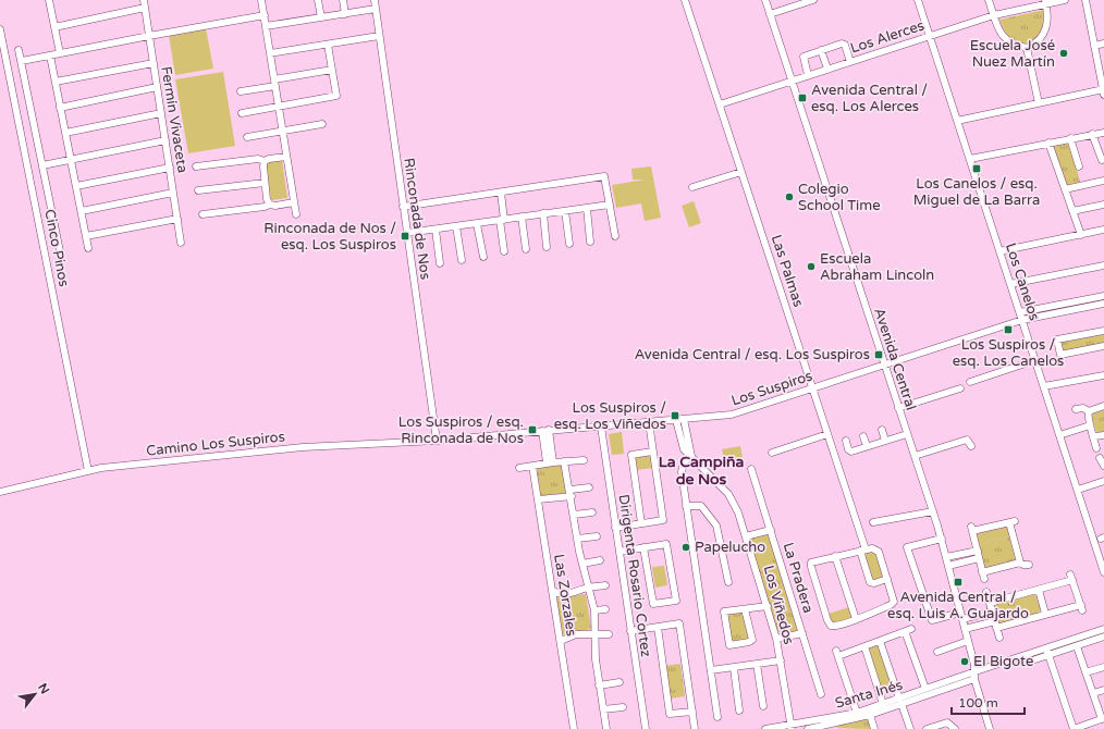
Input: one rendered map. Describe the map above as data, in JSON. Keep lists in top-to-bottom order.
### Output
{
  "streets": {
    "street": [
      "Los Alerces",
      "Fermín Vivaceta",
      "Rinconada de Nos",
      "Cinco Pinos",
      "Las Palmas",
      "Los Canelos",
      "Avenida Central",
      "Los Suspiros",
      "Camino Los Suspiros",
      "Dirigenta Rosario Cortez",
      "La Pradera",
      "Las Zorzales",
      "Los Viñedos",
      "Santa Inés"
    ]
  },
  "crossings": [
    ["Los Alerces", "Las Palmas"],
    ["Los Alerces", "Los Canelos"],
    ["Los Alerces", "Avenida Central"],
    ["Rinconada de Nos", "Los Suspiros"],
    ["Rinconada de Nos", "Camino Los Suspiros"],
    ["Cinco Pinos", "Camino Los Suspiros"],
    ["Las Palmas", "Los Suspiros"],
    ["Los Canelos", "Los Suspiros"],
    ["Avenida Central", "Los Suspiros"],
    ["Avenida Central", "Santa Inés"],
    ["Los Suspiros", "Camino Los Suspiros"],
    ["Los Suspiros", "Dirigenta Rosario Cortez"],
    ["Los Suspiros", "Los Viñedos"],
    ["Los Viñedos", "Santa Inés"]
  ],
  "districts": ["La Campiña de Nos"],
  "places": {
    "other": [
      "Escuela José Nuez Martín",
      "Colegio School Time",
      "Escuela Abraham Lincoln",
      "Papelucho",
      "El Bigote"
    ],
    "transit": [
      "Avenida Central / esq. Los Alerces",
      "Los Canelos / esq. Miguel de La Barra",
      "Rinconada de Nos / esq. Los Suspiros",
      "Los Suspiros / esq. Los Canelos",
      "Avenida Central / esq. Los Suspiros",
      "Los Suspiros / esq. Los Viñedos",
      "Los Suspiros / esq. Rinconada de Nos",
      "Avenida Central / esq. Luis A. Guajardo"
    ]
  },
  "scale_bar": "100 m",
  "north": "top right"
}
